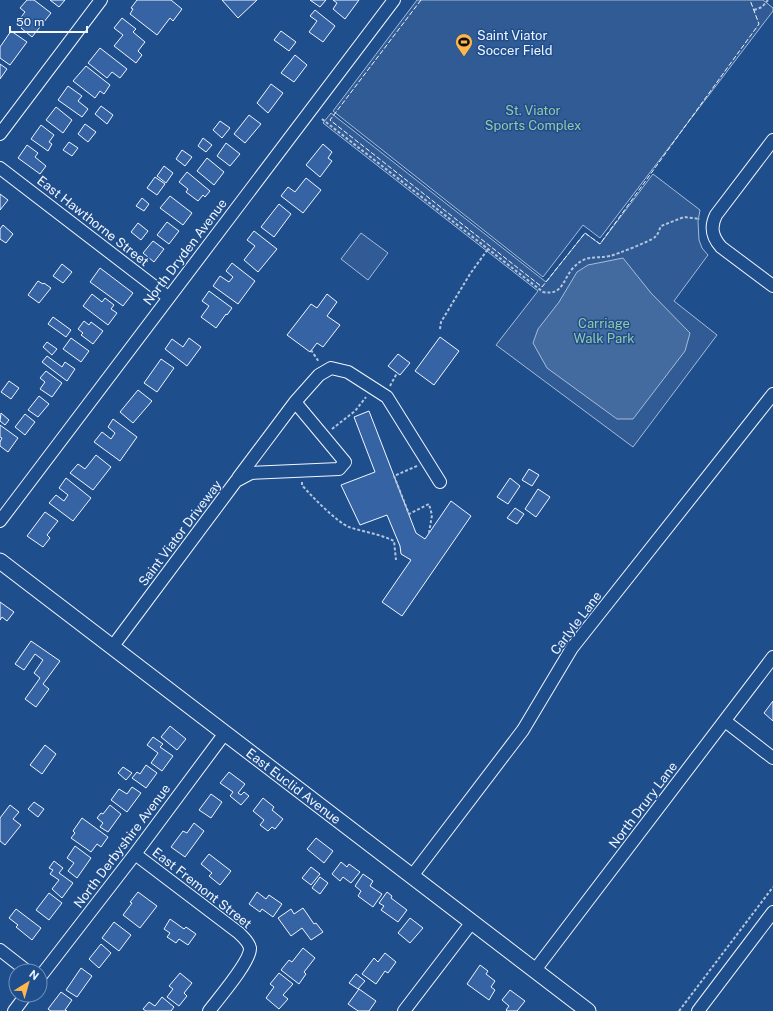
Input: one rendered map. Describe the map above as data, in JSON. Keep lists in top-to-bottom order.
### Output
{
  "streets": {
    "main road": ["East Euclid Avenue"],
    "street": [
      "East Hawthorne Street",
      "North Dryden Avenue",
      "Saint Viator Driveway",
      "Carlyle Lane",
      "North Drury Lane",
      "North Derbyshire Avenue",
      "East Fremont Street"
    ]
  },
  "crossings": [
    ["East Hawthorne Street", "North Dryden Avenue"],
    ["Saint Viator Driveway", "East Euclid Avenue"],
    ["Carlyle Lane", "East Euclid Avenue"],
    ["East Euclid Avenue", "North Drury Lane"],
    ["East Euclid Avenue", "North Derbyshire Avenue"],
    ["North Derbyshire Avenue", "East Fremont Street"]
  ],
  "parks": ["St. Viator Sports Complex", "Carriage Walk Park"],
  "places": {
    "sports": ["Saint Viator Soccer Field"]
  },
  "scale_bar": "50 m",
  "north": "top right"
}
